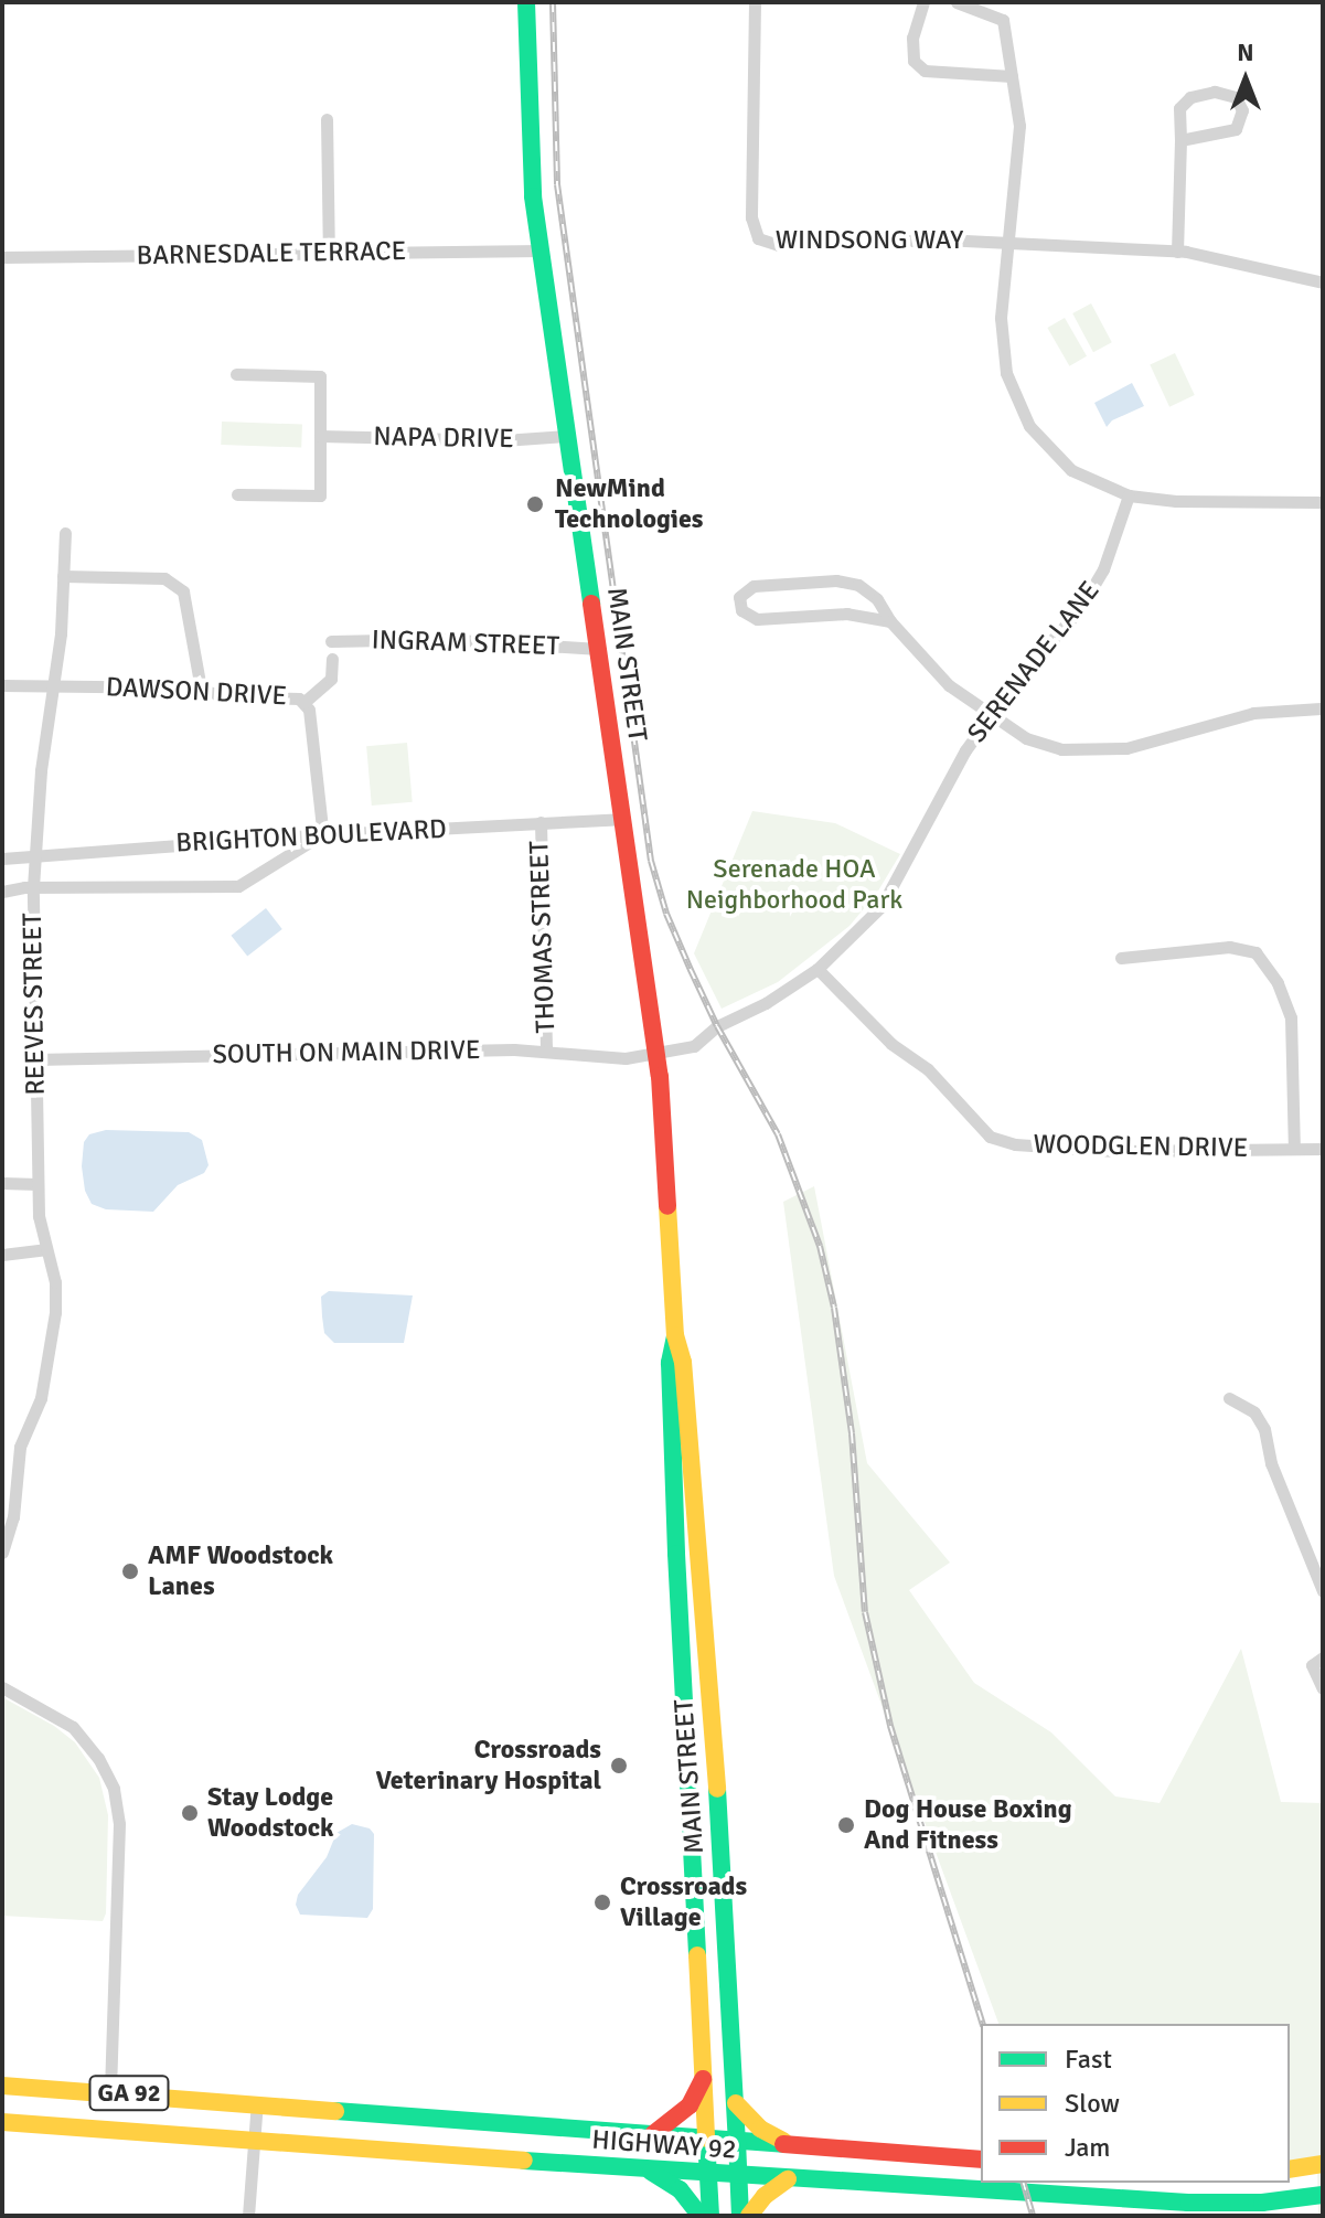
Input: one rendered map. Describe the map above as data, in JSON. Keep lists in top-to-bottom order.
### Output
{
  "streets": {
    "main road": ["MAIN STREET", "GA 92", "HIGHWAY 92"],
    "street": [
      "WINDSONG WAY",
      "BARNESDALE TERRACE",
      "NAPA DRIVE",
      "INGRAM STREET",
      "SERENADE LANE",
      "DAWSON DRIVE",
      "BRIGHTON BOULEVARD",
      "THOMAS STREET",
      "REEVES STREET",
      "SOUTH ON MAIN DRIVE",
      "WOODGLEN DRIVE"
    ]
  },
  "crossings": [
    ["BARNESDALE TERRACE", "MAIN STREET"],
    ["NAPA DRIVE", "MAIN STREET"],
    ["INGRAM STREET", "MAIN STREET"],
    ["SERENADE LANE", "MAIN STREET"],
    ["SERENADE LANE", "SOUTH ON MAIN DRIVE"],
    ["SERENADE LANE", "WOODGLEN DRIVE"],
    ["MAIN STREET", "BRIGHTON BOULEVARD"],
    ["MAIN STREET", "SOUTH ON MAIN DRIVE"],
    ["MAIN STREET", "HIGHWAY 92"],
    ["DAWSON DRIVE", "BRIGHTON BOULEVARD"],
    ["DAWSON DRIVE", "REEVES STREET"],
    ["BRIGHTON BOULEVARD", "THOMAS STREET"],
    ["BRIGHTON BOULEVARD", "REEVES STREET"],
    ["THOMAS STREET", "SOUTH ON MAIN DRIVE"],
    ["REEVES STREET", "SOUTH ON MAIN DRIVE"]
  ],
  "parks": ["Serenade HOA Neighborhood Park"],
  "places": [
    "NewMind Technologies",
    "AMF Woodstock Lanes",
    "Crossroads Veterinary Hospital",
    "Stay Lodge Woodstock",
    "Dog House Boxing And Fitness",
    "Crossroads Village"
  ],
  "legend": ["Fast", "Slow", "Jam"],
  "north": "top"
}
